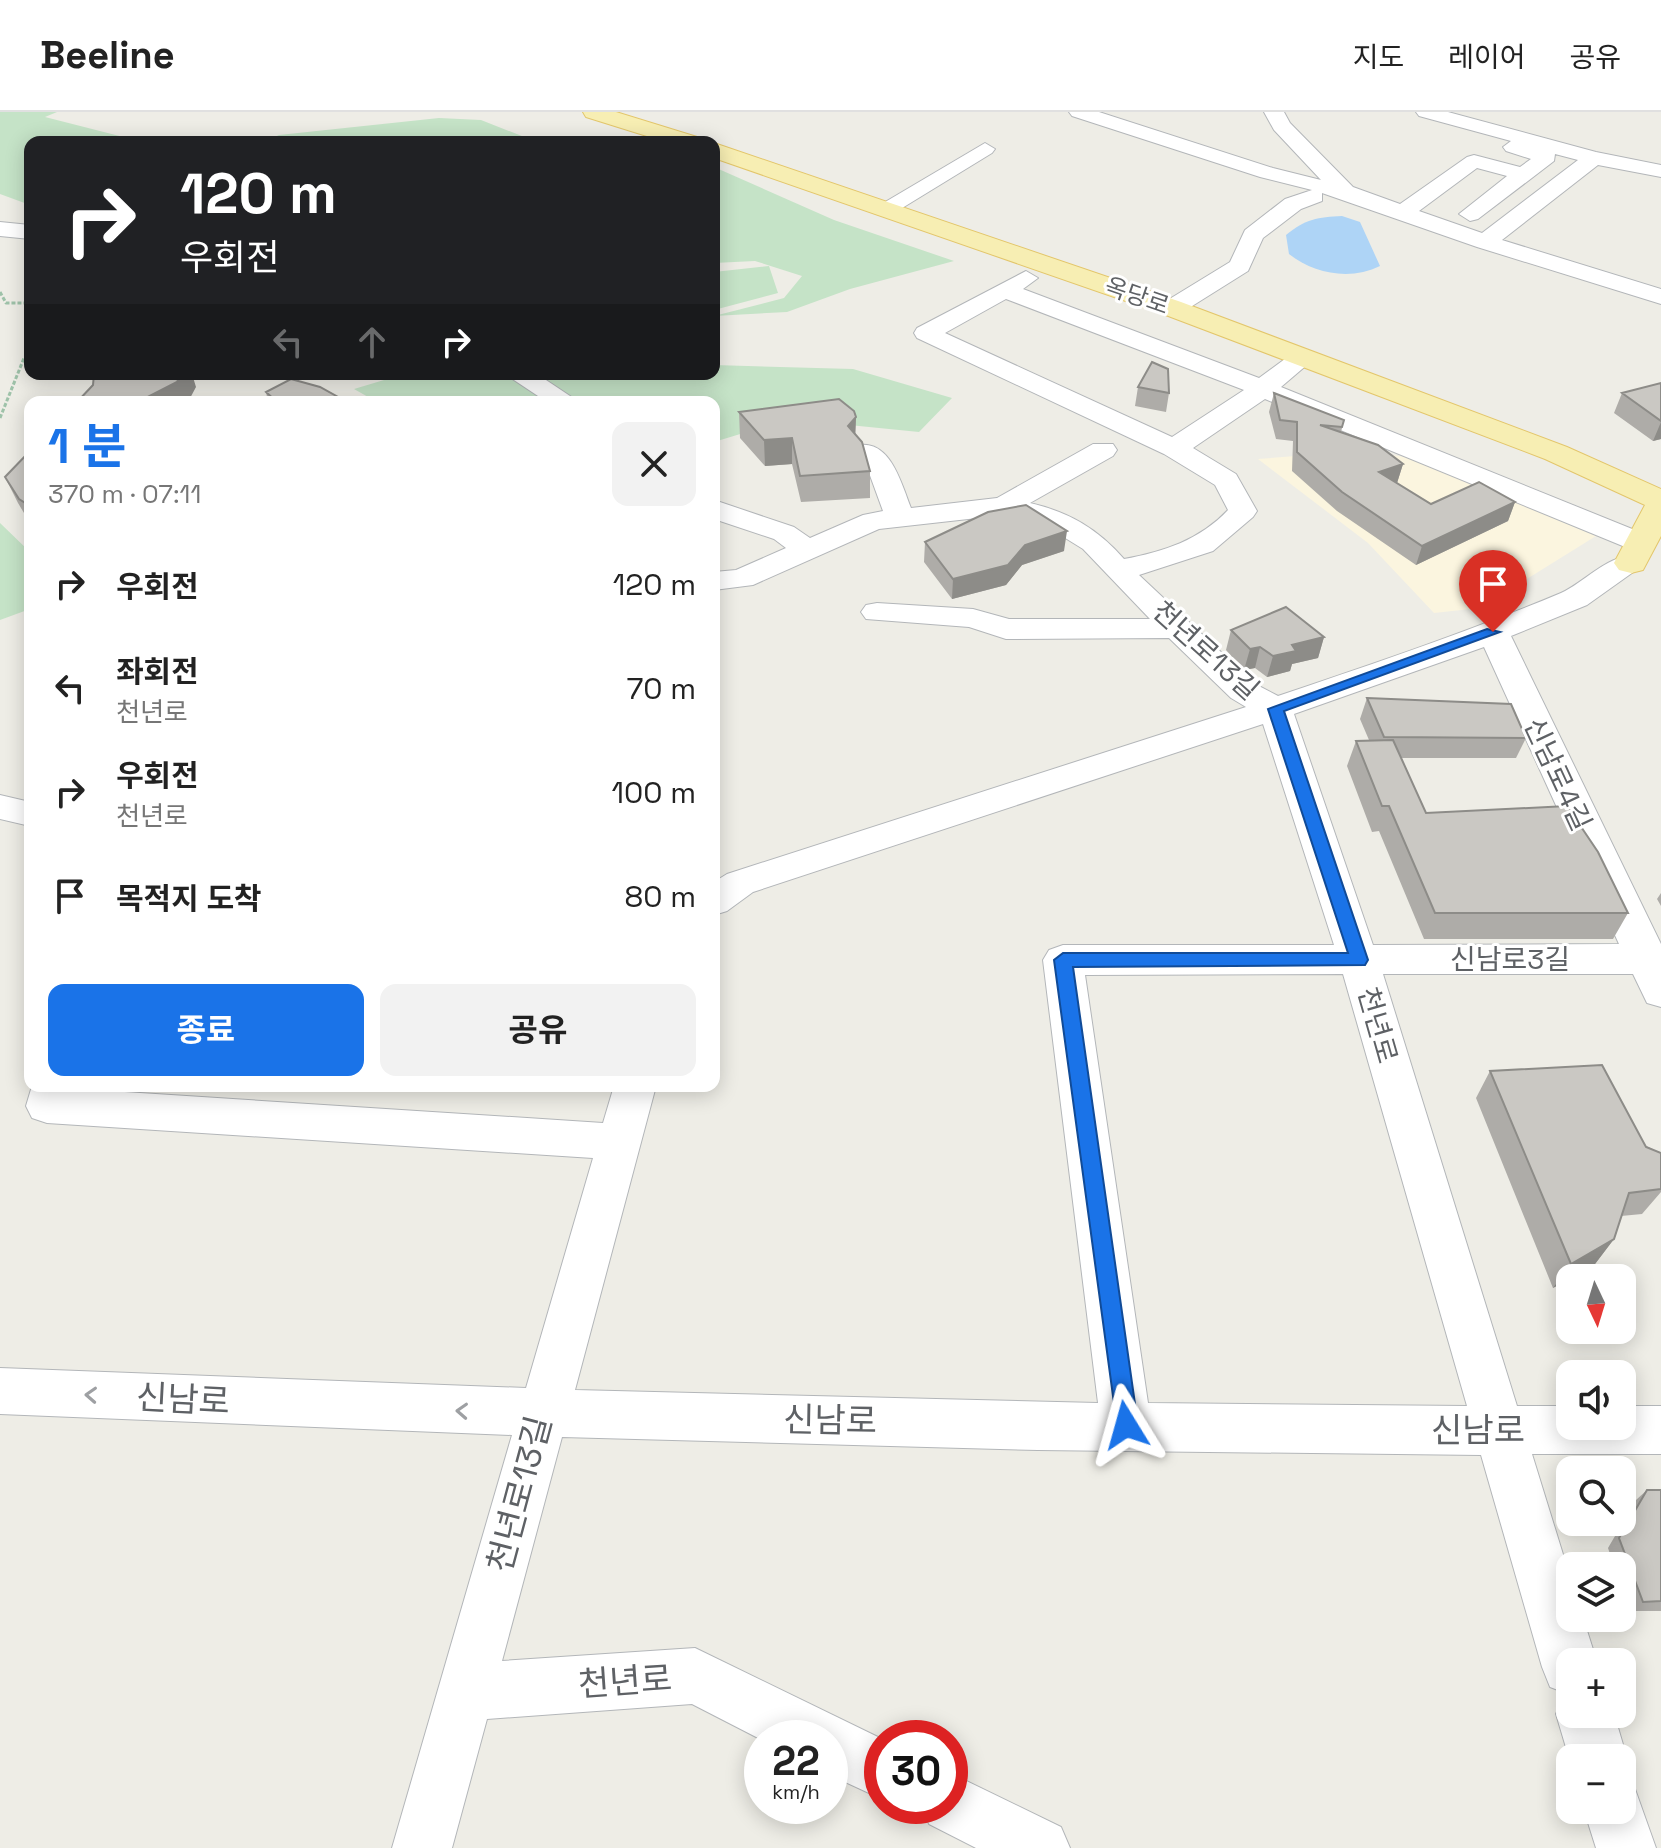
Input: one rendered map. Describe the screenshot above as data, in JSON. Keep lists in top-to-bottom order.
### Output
{
  "streets": {
    "main road": ["옥당로"],
    "street": [
      "천년로13길",
      "신남로4길",
      "신남로3길",
      "천년로",
      "신남로"
    ]
  },
  "crossings": [
    ["천년로13길", "천년로"],
    ["천년로13길", "신남로"],
    ["신남로4길", "신남로3길"],
    ["신남로3길", "천년로"],
    ["신남로3길", "신남로"],
    ["천년로", "신남로"]
  ],
  "north": "bottom",
  "page": {
    "header": "Beeline",
    "nav": ["지도", "레이어", "공유"],
    "turn": ["120 m", "우회전"],
    "heading": ["1 분", "370 m · 07:11"],
    "list": [
      {
        "name": "우회전",
        "value": "120 m"
      },
      {
        "name": "좌회전",
        "note": "천년로",
        "value": "70 m"
      },
      {
        "name": "우회전",
        "note": "천년로",
        "value": "100 m"
      },
      {
        "name": "목적지 도착",
        "value": "80 m"
      }
    ],
    "buttons": ["종료", "공유"],
    "map_buttons": ["+", "−"],
    "speed": "22 km/h",
    "limit": "30"
  }
}
